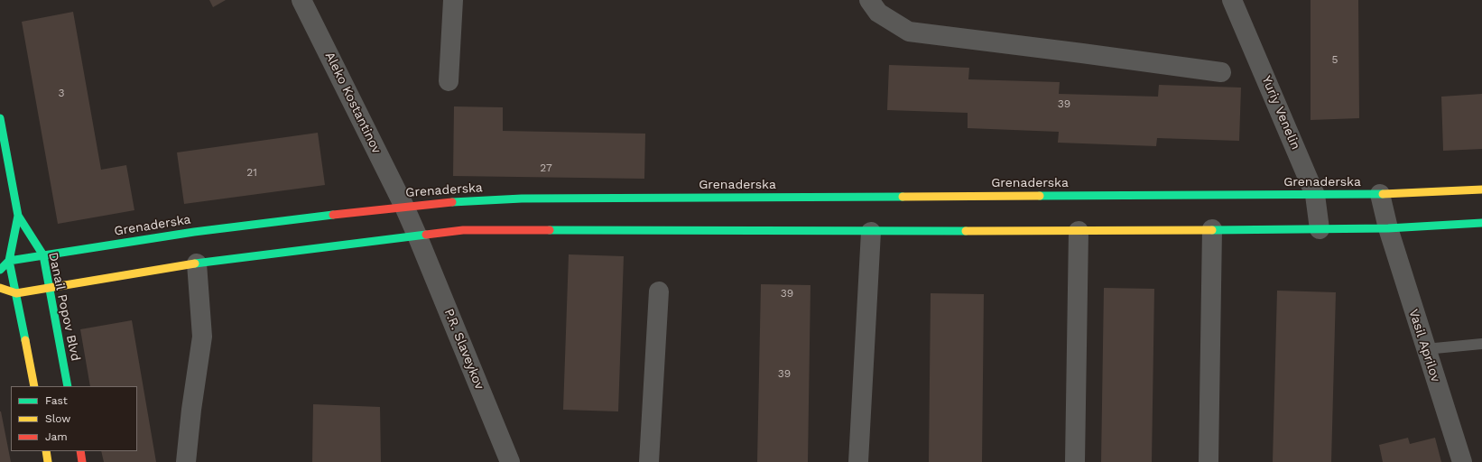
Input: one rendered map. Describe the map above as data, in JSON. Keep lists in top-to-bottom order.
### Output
{
  "streets": {
    "street": [
      "Aleko Kostantinov",
      "Yuriy Venelin",
      "Grenaderska",
      "Danail Popov Blvd",
      "Vasil Aprilov",
      "P.R. Slaveykov"
    ]
  },
  "crossings": [
    ["Aleko Kostantinov", "Grenaderska"],
    ["Aleko Kostantinov", "P.R. Slaveykov"],
    ["Yuriy Venelin", "Grenaderska"],
    ["Grenaderska", "Danail Popov Blvd"],
    ["Grenaderska", "Vasil Aprilov"]
  ],
  "house_numbers": [
    "5",
    "3",
    "39",
    "27",
    "21",
    "39",
    "39"
  ],
  "legend": ["Fast", "Slow", "Jam"]
}
